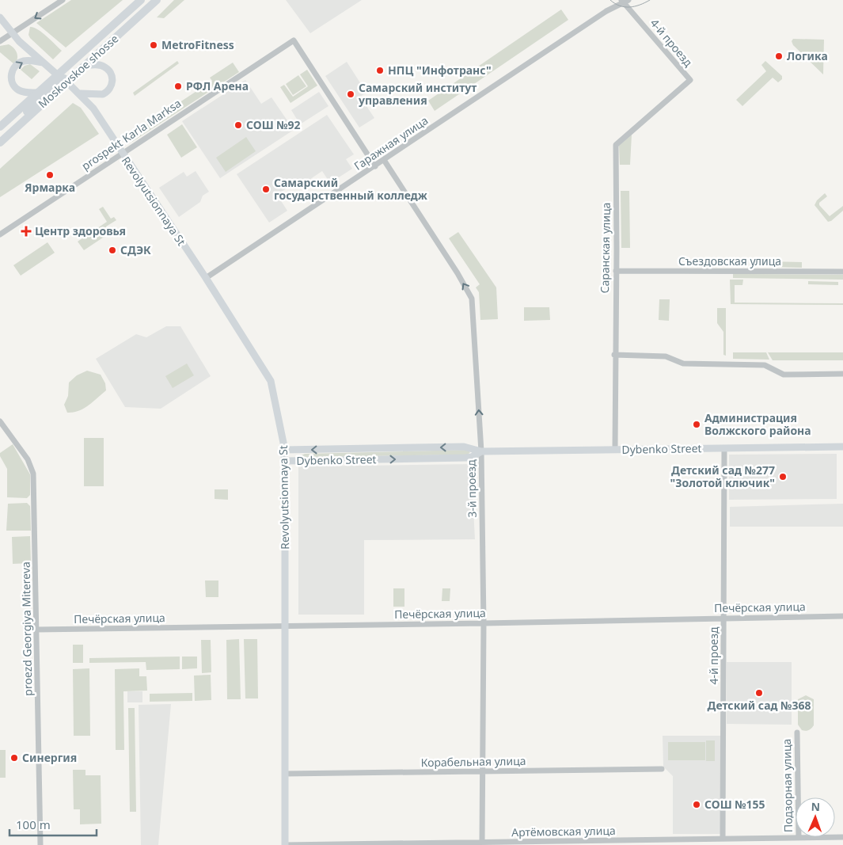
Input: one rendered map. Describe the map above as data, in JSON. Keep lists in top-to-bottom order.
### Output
{
  "streets": {
    "main road": ["Moskovskoe shosse", "Revolyutsionnaya St", "Dybenko Street"],
    "street": [
      "4-й проезд",
      "prospekt Karla Marksa",
      "Гаражная улица",
      "Саранская улица",
      "Съездовская улица",
      "3-й проезд",
      "Печёрская улица",
      "proezd Georgiya Mitereva",
      "Корабельная улица",
      "Подзорная улица",
      "Артёмовская улица"
    ]
  },
  "crossings": [
    ["4-й проезд", "Гаражная улица"],
    ["4-й проезд", "Саранская улица"],
    ["4-й проезд", "Dybenko Street"],
    ["4-й проезд", "Печёрская улица"],
    ["4-й проезд", "Артёмовская улица"],
    ["prospekt Karla Marksa", "Гаражная улица"],
    ["prospekt Karla Marksa", "Revolyutsionnaya St"],
    ["Гаражная улица", "Revolyutsionnaya St"],
    ["Гаражная улица", "3-й проезд"],
    ["Revolyutsionnaya St", "Dybenko Street"],
    ["Revolyutsionnaya St", "Печёрская улица"],
    ["Revolyutsionnaya St", "Корабельная улица"],
    ["Revolyutsionnaya St", "Артёмовская улица"],
    ["Саранская улица", "Съездовская улица"],
    ["Саранская улица", "Dybenko Street"],
    ["Dybenko Street", "3-й проезд"],
    ["3-й проезд", "Печёрская улица"],
    ["3-й проезд", "Корабельная улица"],
    ["3-й проезд", "Артёмовская улица"],
    ["Печёрская улица", "proezd Georgiya Mitereva"],
    ["Подзорная улица", "Артёмовская улица"]
  ],
  "one_way": ["3-й проезд"],
  "places": {
    "other": [
      "MetroFitness",
      "Логика",
      "НПЦ \"Инфотранс\"",
      "РФЛ Арена",
      "Самарский институт управления",
      "СОШ №92",
      "Ярмарка",
      "Самарский государственный колледж",
      "СДЭК",
      "Администрация Волжского района",
      "Детский сад №277 \"Золотой ключик\"",
      "Детский сад №368",
      "Синергия",
      "СОШ №155"
    ],
    "health": ["Центр здоровья"]
  },
  "scale_bar": "100 m",
  "north": "top"
}
